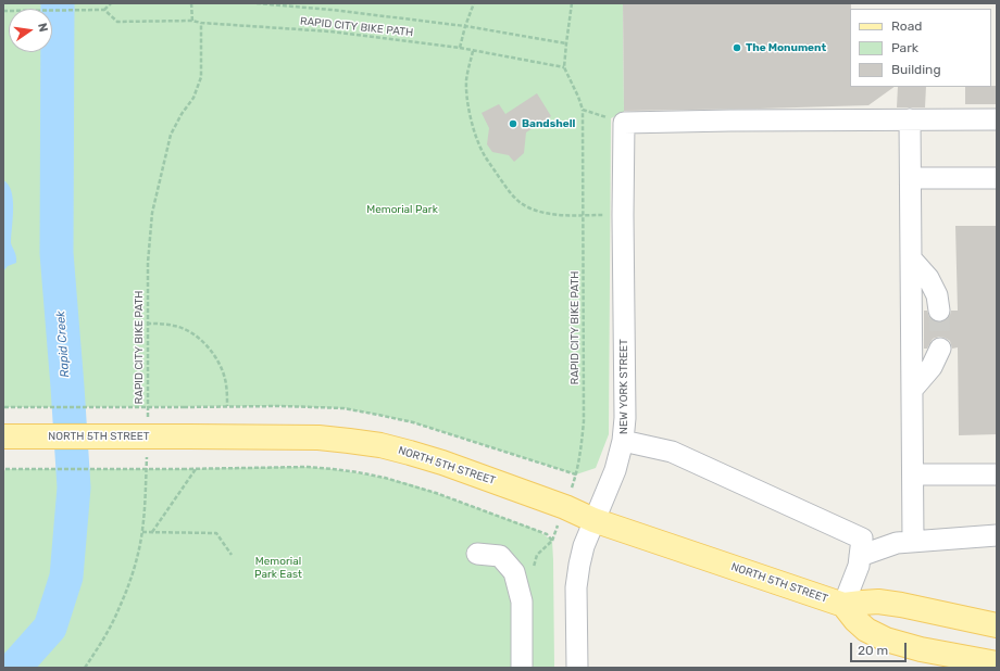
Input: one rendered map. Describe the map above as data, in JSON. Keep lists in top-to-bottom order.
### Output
{
  "streets": {
    "main road": ["NORTH 5TH STREET"],
    "street": ["NEW YORK STREET"],
    "path": ["RAPID CITY BIKE PATH"]
  },
  "crossings": [
    ["RAPID CITY BIKE PATH", "NORTH 5TH STREET"],
    ["NEW YORK STREET", "NORTH 5TH STREET"]
  ],
  "water": ["Rapid Creek"],
  "parks": ["Memorial Park", "Memorial Park East"],
  "places": ["The Monument", "Bandshell"],
  "legend": ["Road", "Park", "Building"],
  "scale_bar": "20 m",
  "north": "right"
}
